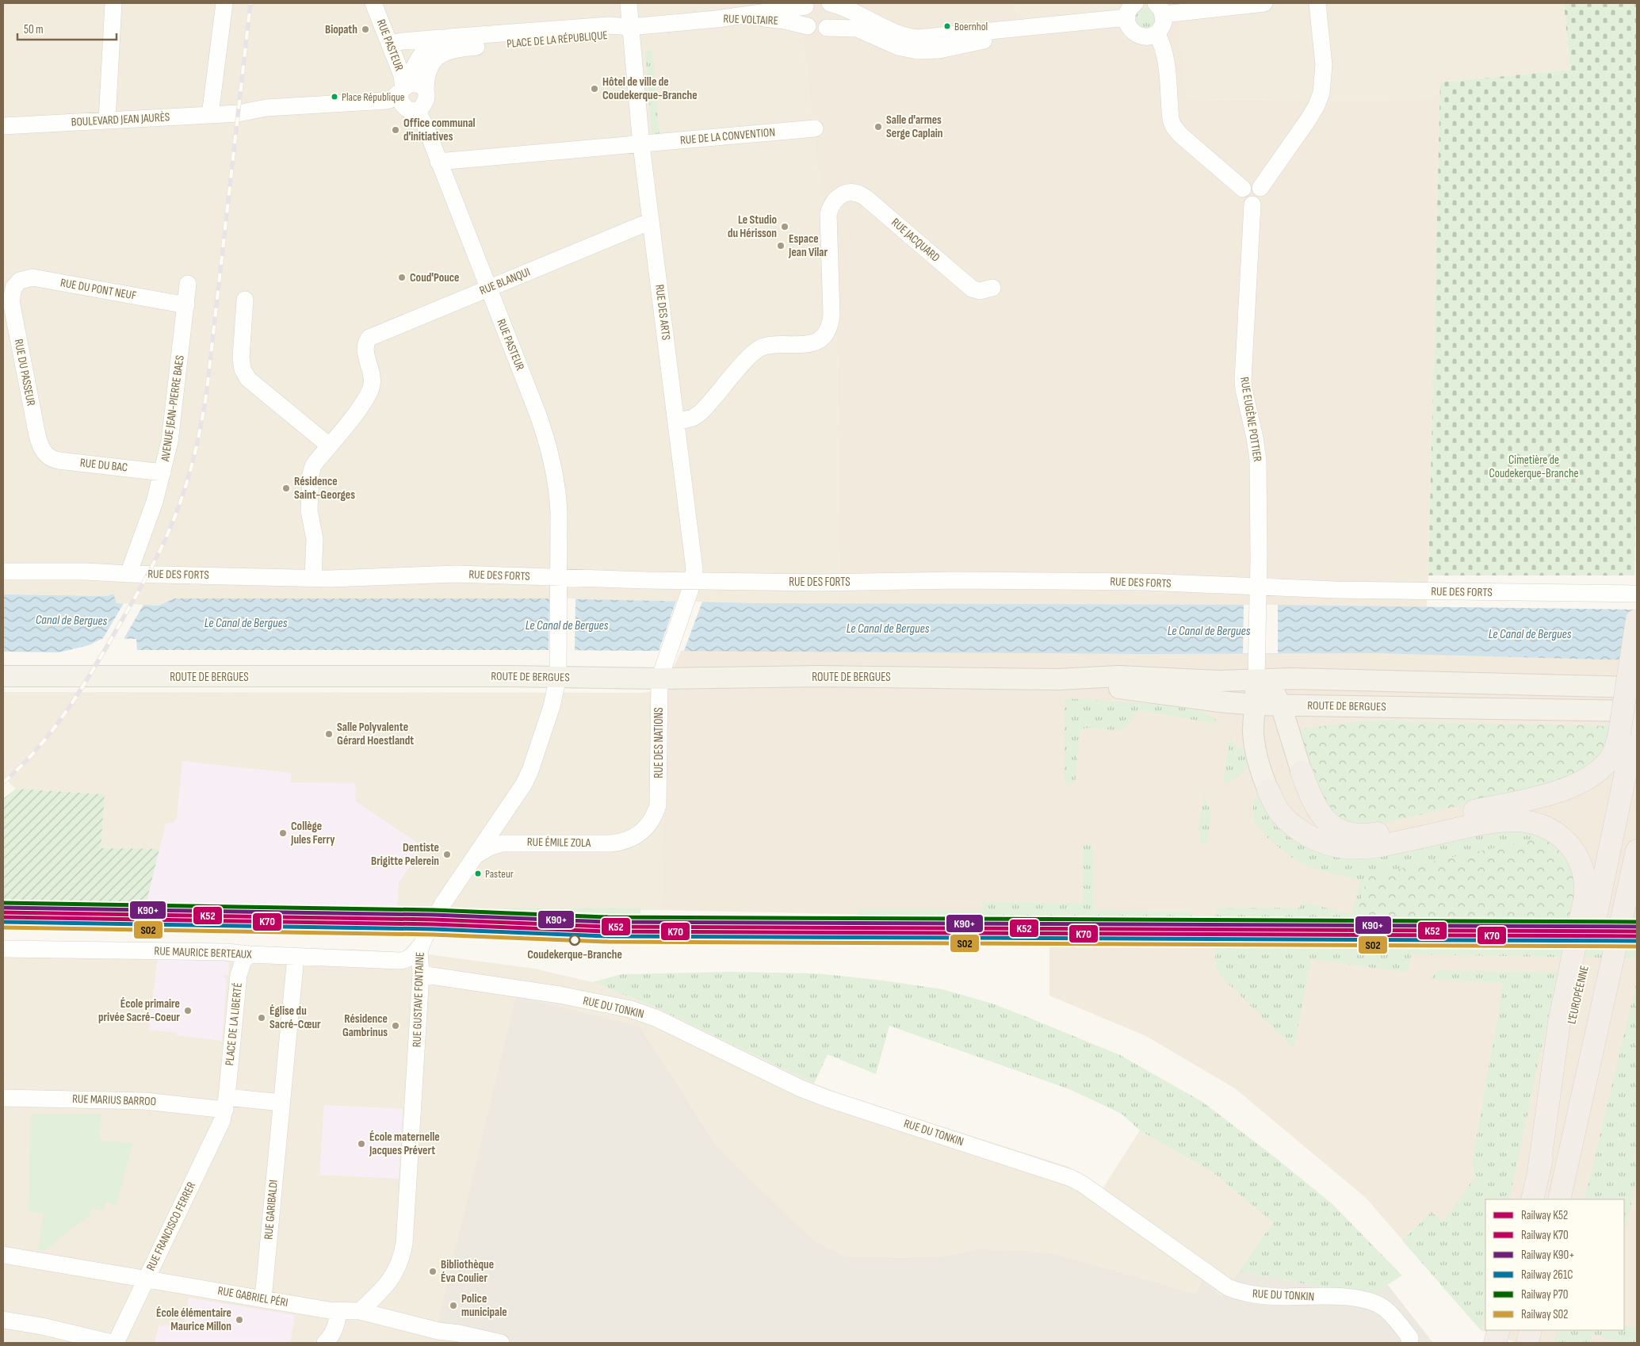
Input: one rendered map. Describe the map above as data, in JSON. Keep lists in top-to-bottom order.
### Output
{
  "streets": {
    "highway": ["L'EUROPÉENNE"],
    "main road": ["ROUTE DE BERGUES"],
    "street": [
      "RUE VOLTAIRE",
      "PLACE DE LA RÉPUBLIQUE",
      "RUE PASTEUR",
      "BOULEVARD JEAN JAURÈS",
      "RUE DE LA CONVENTION",
      "RUE JACQUARD",
      "RUE BLANQUI",
      "RUE DU PONT NEUF",
      "RUE DES ARTS",
      "RUE DU PASSEUR",
      "AVENUE JEAN-PIERRE BAES",
      "RUE EUGÈNE POTTIER",
      "RUE DU BAC",
      "RUE DES FORTS",
      "RUE DES NATIONS",
      "RUE ÉMILE ZOLA",
      "RUE MAURICE BERTEAUX",
      "RUE GUSTAVE FONTAINE",
      "RUE DU TONKIN",
      "PLACE DE LA LIBERTÉ",
      "RUE MARIUS BARROO",
      "RUE GARIBALDI",
      "RUE FRANCISCO FERRER",
      "RUE GABRIEL PÉRI"
    ]
  },
  "crossings": [
    ["RUE VOLTAIRE", "PLACE DE LA RÉPUBLIQUE"],
    ["RUE VOLTAIRE", "RUE DES ARTS"],
    ["PLACE DE LA RÉPUBLIQUE", "RUE PASTEUR"],
    ["PLACE DE LA RÉPUBLIQUE", "BOULEVARD JEAN JAURÈS"],
    ["PLACE DE LA RÉPUBLIQUE", "RUE DES ARTS"],
    ["RUE PASTEUR", "BOULEVARD JEAN JAURÈS"],
    ["RUE PASTEUR", "RUE BLANQUI"],
    ["RUE PASTEUR", "RUE DES FORTS"],
    ["RUE PASTEUR", "ROUTE DE BERGUES"],
    ["RUE PASTEUR", "RUE GUSTAVE FONTAINE"],
    ["RUE DE LA CONVENTION", "RUE DES ARTS"],
    ["RUE JACQUARD", "RUE DES ARTS"],
    ["RUE BLANQUI", "RUE DES ARTS"],
    ["RUE DU PONT NEUF", "RUE DU PASSEUR"],
    ["RUE DU PONT NEUF", "AVENUE JEAN-PIERRE BAES"],
    ["RUE DES ARTS", "RUE DES FORTS"],
    ["RUE DES ARTS", "RUE DES NATIONS"],
    ["RUE DU PASSEUR", "RUE DU BAC"],
    ["AVENUE JEAN-PIERRE BAES", "RUE DU BAC"],
    ["AVENUE JEAN-PIERRE BAES", "RUE DES FORTS"],
    ["RUE EUGÈNE POTTIER", "RUE DES FORTS"],
    ["RUE EUGÈNE POTTIER", "ROUTE DE BERGUES"],
    ["ROUTE DE BERGUES", "RUE DES NATIONS"],
    ["ROUTE DE BERGUES", "RUE GUSTAVE FONTAINE"],
    ["RUE DES NATIONS", "RUE ÉMILE ZOLA"],
    ["RUE ÉMILE ZOLA", "RUE GUSTAVE FONTAINE"],
    ["RUE MAURICE BERTEAUX", "RUE GUSTAVE FONTAINE"],
    ["RUE MAURICE BERTEAUX", "RUE DU TONKIN"],
    ["RUE MAURICE BERTEAUX", "PLACE DE LA LIBERTÉ"],
    ["RUE GUSTAVE FONTAINE", "RUE DU TONKIN"],
    ["RUE GUSTAVE FONTAINE", "RUE GABRIEL PÉRI"],
    ["PLACE DE LA LIBERTÉ", "RUE MARIUS BARROO"],
    ["PLACE DE LA LIBERTÉ", "RUE FRANCISCO FERRER"],
    ["RUE MARIUS BARROO", "RUE FRANCISCO FERRER"],
    ["RUE GARIBALDI", "RUE GABRIEL PÉRI"],
    ["RUE FRANCISCO FERRER", "RUE GABRIEL PÉRI"]
  ],
  "water": ["Canal de Bergues", "Le Canal de Bergues"],
  "parks": ["Cimetière de Coudekerque-Branche"],
  "places": [
    "Boernhol",
    "Biopath",
    "Hôtel de ville de Coudekerque-Branche",
    "Place République",
    "Salle d'armes Serge Caplain",
    "Office communal d'initiatives",
    "Le Studio du Hérisson",
    "Espace Jean Vilar",
    "Coud'Pouce",
    "Résidence Saint-Georges",
    "Salle Polyvalente Gérard Hoestlandt",
    "Collège Jules Ferry",
    "Dentiste Brigitte Pelerein",
    "Pasteur",
    "Coudekerque-Branche",
    "École primaire privée Sacré-Coeur",
    "Église du Sacré-Cœur",
    "Résidence Gambrinus",
    "École maternelle Jacques Prévert",
    "Bibliothèque Éva Coulier",
    "Police municipale",
    "École élémentaire Maurice Millon"
  ],
  "lines": [
    "rail line P70",
    "rail line K90+",
    "rail line K52",
    "rail line K70",
    "rail line 261C",
    "rail line S02"
  ],
  "legend": [
    "Railway K52",
    "Railway K70",
    "Railway K90+",
    "Railway 261C",
    "Railway P70",
    "Railway S02"
  ],
  "scale_bar": "50 m"
}
